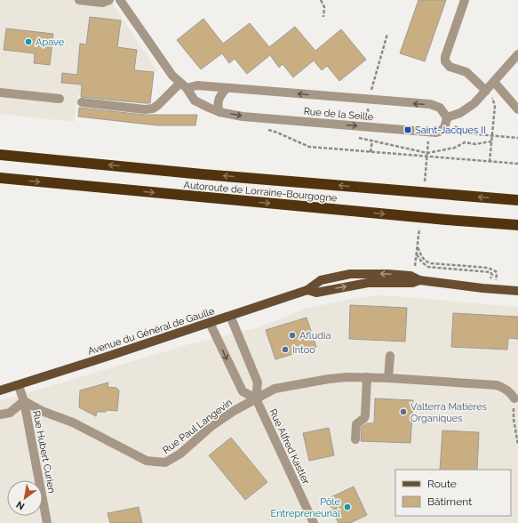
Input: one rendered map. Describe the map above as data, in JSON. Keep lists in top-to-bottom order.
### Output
{
  "streets": {
    "highway": ["Autoroute de Lorraine-Bourgogne"],
    "main road": ["Avenue du Général de Gaulle"],
    "street": [
      "Rue de la Seille",
      "Rue Paul Langevin",
      "Rue Alfred Kastler",
      "Rue Hubert Curien"
    ]
  },
  "crossings": [
    ["Avenue du Général de Gaulle", "Rue Alfred Kastler"],
    ["Avenue du Général de Gaulle", "Rue Hubert Curien"],
    ["Rue Paul Langevin", "Rue Alfred Kastler"],
    ["Rue Paul Langevin", "Rue Hubert Curien"]
  ],
  "places": {
    "other": [
      "Apave",
      "Afludia",
      "Intoo",
      "Valterra Matières Organiques",
      "Pôle Entrepreneurial"
    ],
    "transit": ["Saint-Jacques II"]
  },
  "legend": ["Route", "Bâtiment"],
  "north": "bottom left"
}
